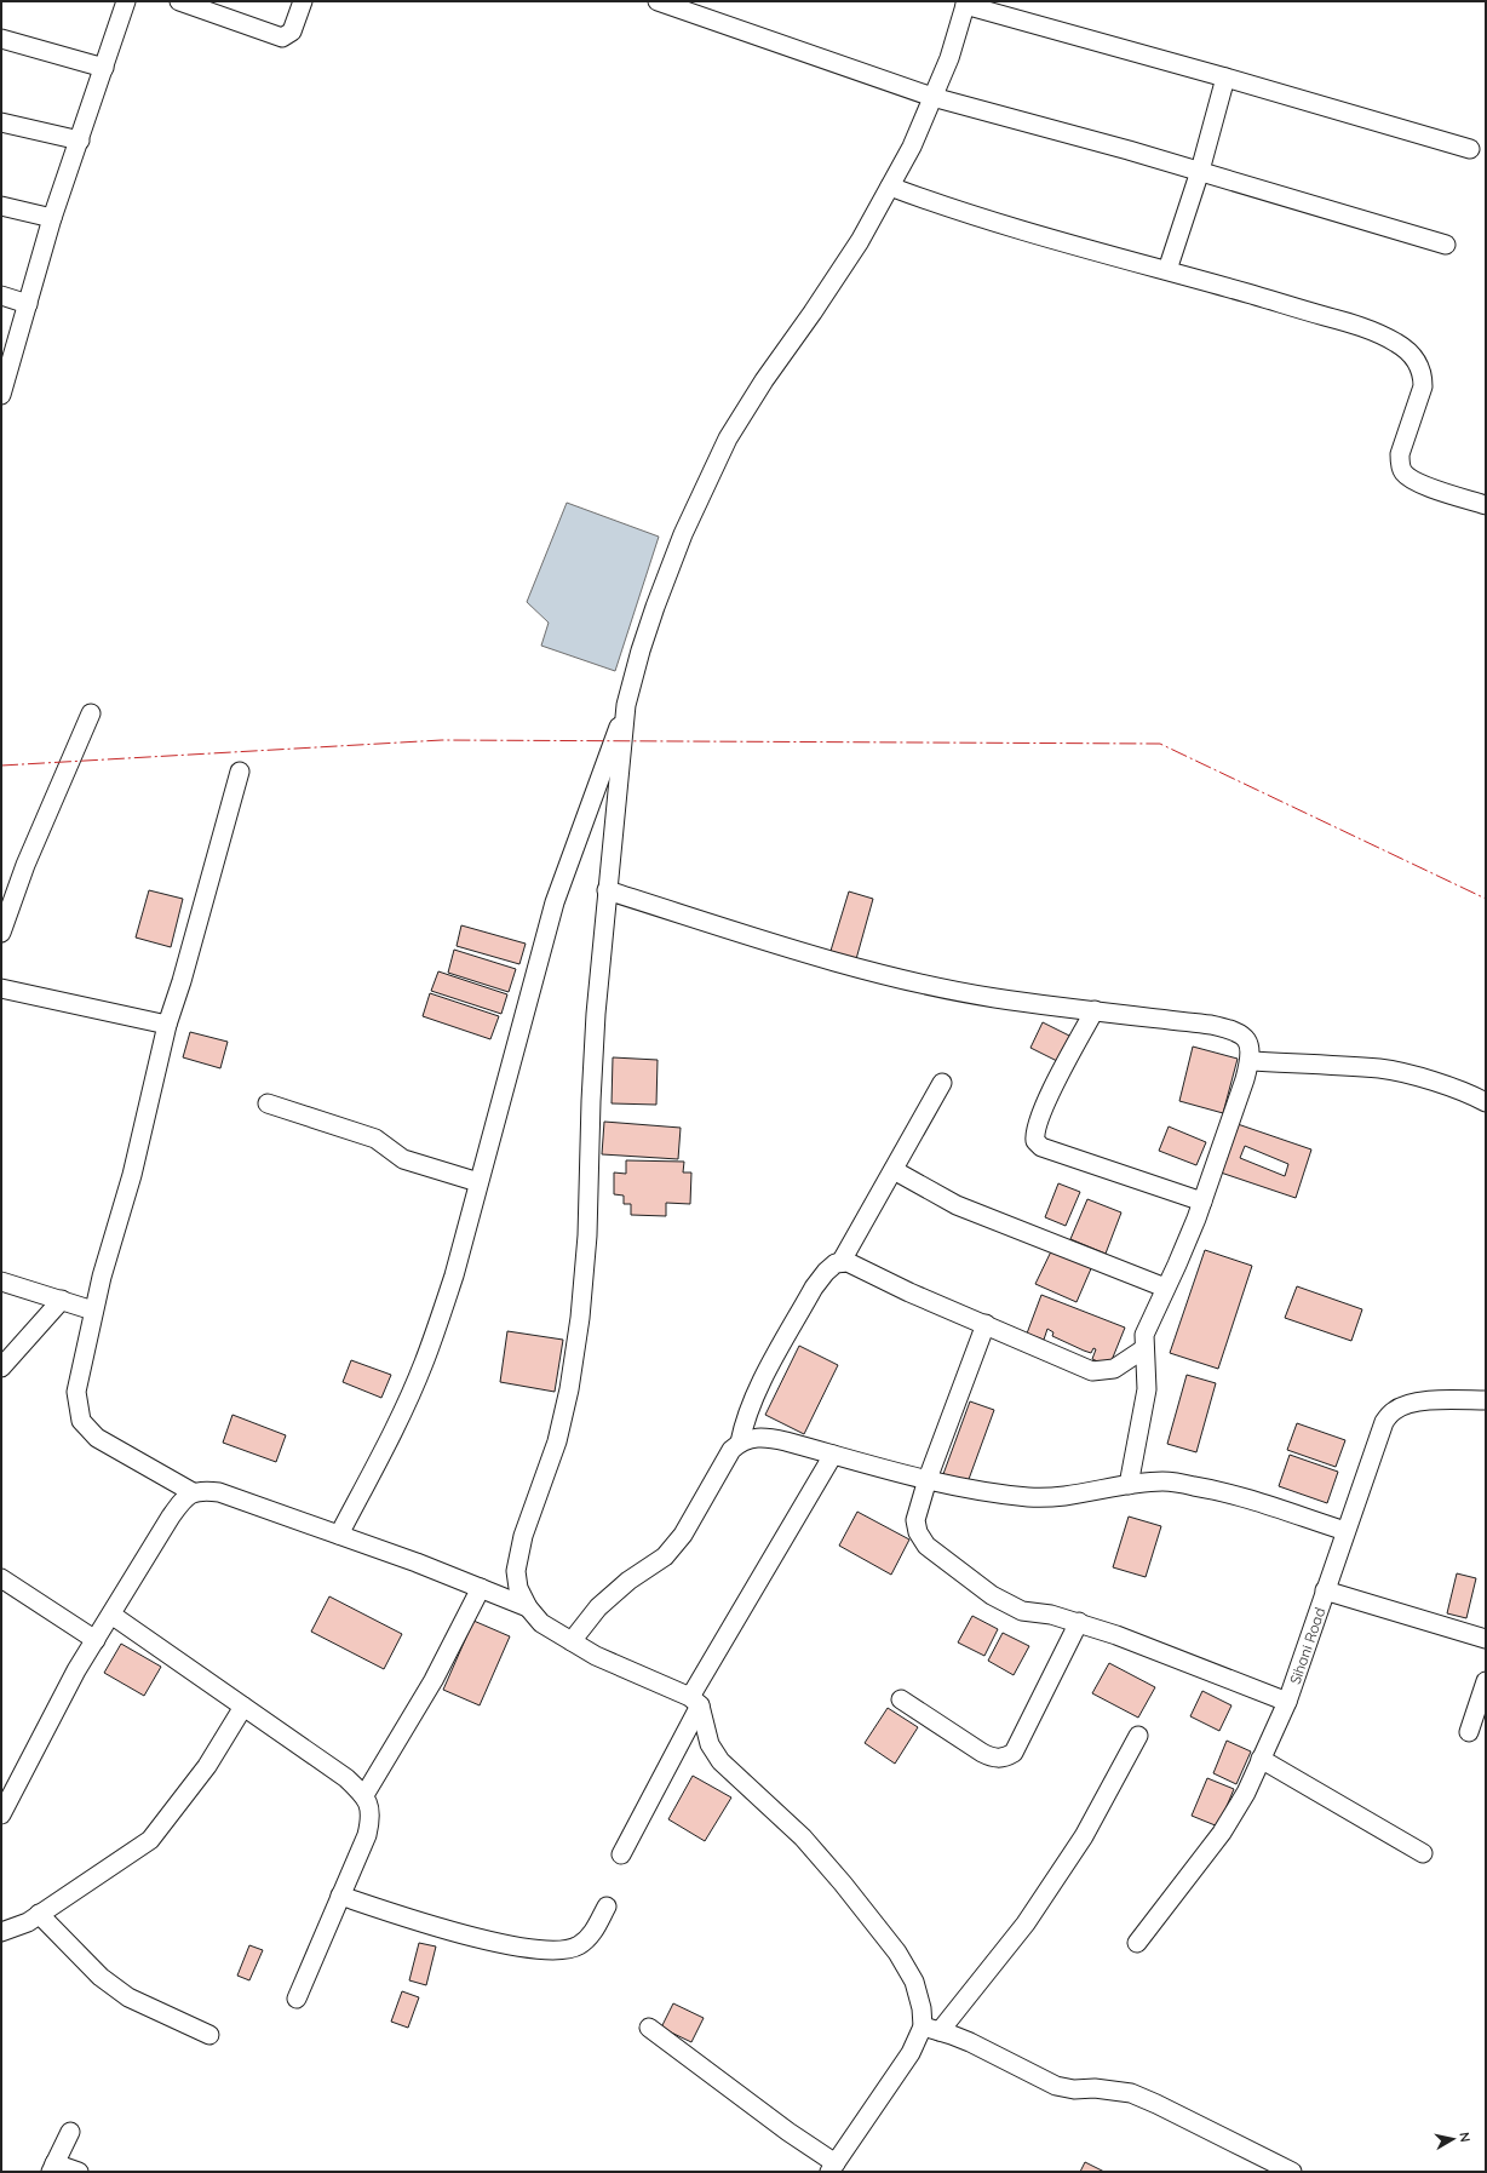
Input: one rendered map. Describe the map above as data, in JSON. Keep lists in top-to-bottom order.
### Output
{
  "streets": {
    "street": ["Sihani Road"]
  },
  "north": "right"
}
